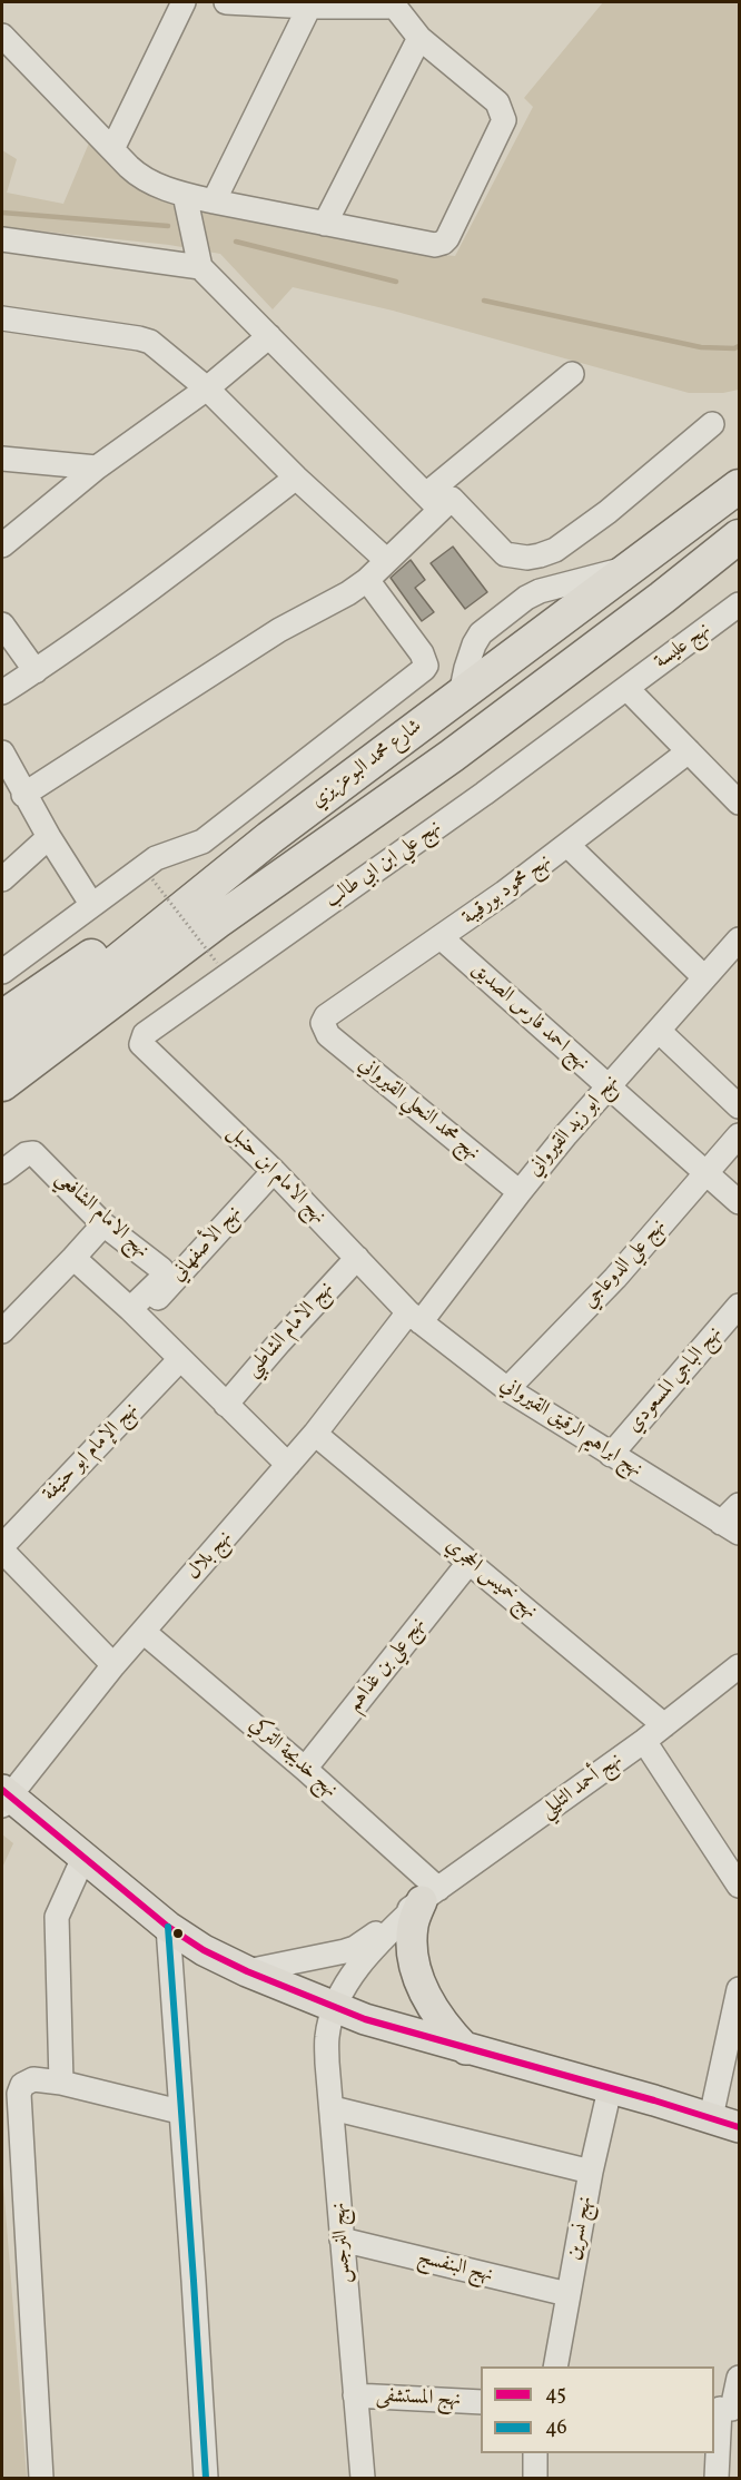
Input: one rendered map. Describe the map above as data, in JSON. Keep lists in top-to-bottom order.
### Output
{
  "streets": {
    "highway": ["شارع محمد البوعزيزي"],
    "street": [
      "نهج عليسة",
      "نهج علي ابن ابي طالب",
      "نهج محمود بورقيبة",
      "نهج احمد فارس الصديق",
      "نهج محمد النحلي القيرواني",
      "نهج ابو زيد القيرواني",
      "نهج الامام ابن حنبل",
      "نهج الامام الشافعي",
      "نهج الأصفهاني",
      "نهج علي الدوعاجي",
      "نهج الامام الشاطبي",
      "نهج الباجي المسعودي",
      "نهج ابراهيم الرقيق القيرواني",
      "نهج الإمام ابو حنيفة",
      "نهج بلال",
      "نهج خميس الحجري",
      "نهج علي بن غذاهم",
      "نهج خديجة التركي",
      "نهج أحمد التليلي",
      "نهج نسرين",
      "نهج النرجس",
      "نهج البنفسج",
      "نهج المستشفى"
    ]
  },
  "crossings": [
    ["نهج عليسة", "نهج علي ابن ابي طالب"],
    ["نهج علي ابن ابي طالب", "نهج الامام ابن حنبل"],
    ["نهج محمود بورقيبة", "نهج احمد فارس الصديق"],
    ["نهج محمود بورقيبة", "نهج محمد النحلي القيرواني"],
    ["نهج احمد فارس الصديق", "نهج ابو زيد القيرواني"],
    ["نهج احمد فارس الصديق", "نهج علي الدوعاجي"],
    ["نهج محمد النحلي القيرواني", "نهج ابو زيد القيرواني"],
    ["نهج ابو زيد القيرواني", "نهج الامام ابن حنبل"],
    ["نهج ابو زيد القيرواني", "نهج ابراهيم الرقيق القيرواني"],
    ["نهج ابو زيد القيرواني", "نهج بلال"],
    ["نهج الامام ابن حنبل", "نهج الأصفهاني"],
    ["نهج الامام ابن حنبل", "نهج الامام الشاطبي"],
    ["نهج الامام ابن حنبل", "نهج ابراهيم الرقيق القيرواني"],
    ["نهج الامام ابن حنبل", "نهج بلال"],
    ["نهج الامام الشافعي", "نهج الأصفهاني"],
    ["نهج علي الدوعاجي", "نهج ابراهيم الرقيق القيرواني"],
    ["نهج الباجي المسعودي", "نهج ابراهيم الرقيق القيرواني"],
    ["نهج ابراهيم الرقيق القيرواني", "نهج بلال"],
    ["نهج بلال", "نهج خميس الحجري"],
    ["نهج بلال", "نهج خديجة التركي"],
    ["نهج خميس الحجري", "نهج علي بن غذاهم"],
    ["نهج خميس الحجري", "نهج أحمد التليلي"],
    ["نهج علي بن غذاهم", "نهج خديجة التركي"],
    ["نهج خديجة التركي", "نهج أحمد التليلي"],
    ["نهج أحمد التليلي", "نهج النرجس"],
    ["نهج نسرين", "نهج البنفسج"],
    ["نهج النرجس", "نهج البنفسج"],
    ["نهج النرجس", "نهج المستشفى"]
  ],
  "lines": ["transit line 45", "transit line 46"],
  "legend": ["45", "46"]
}
